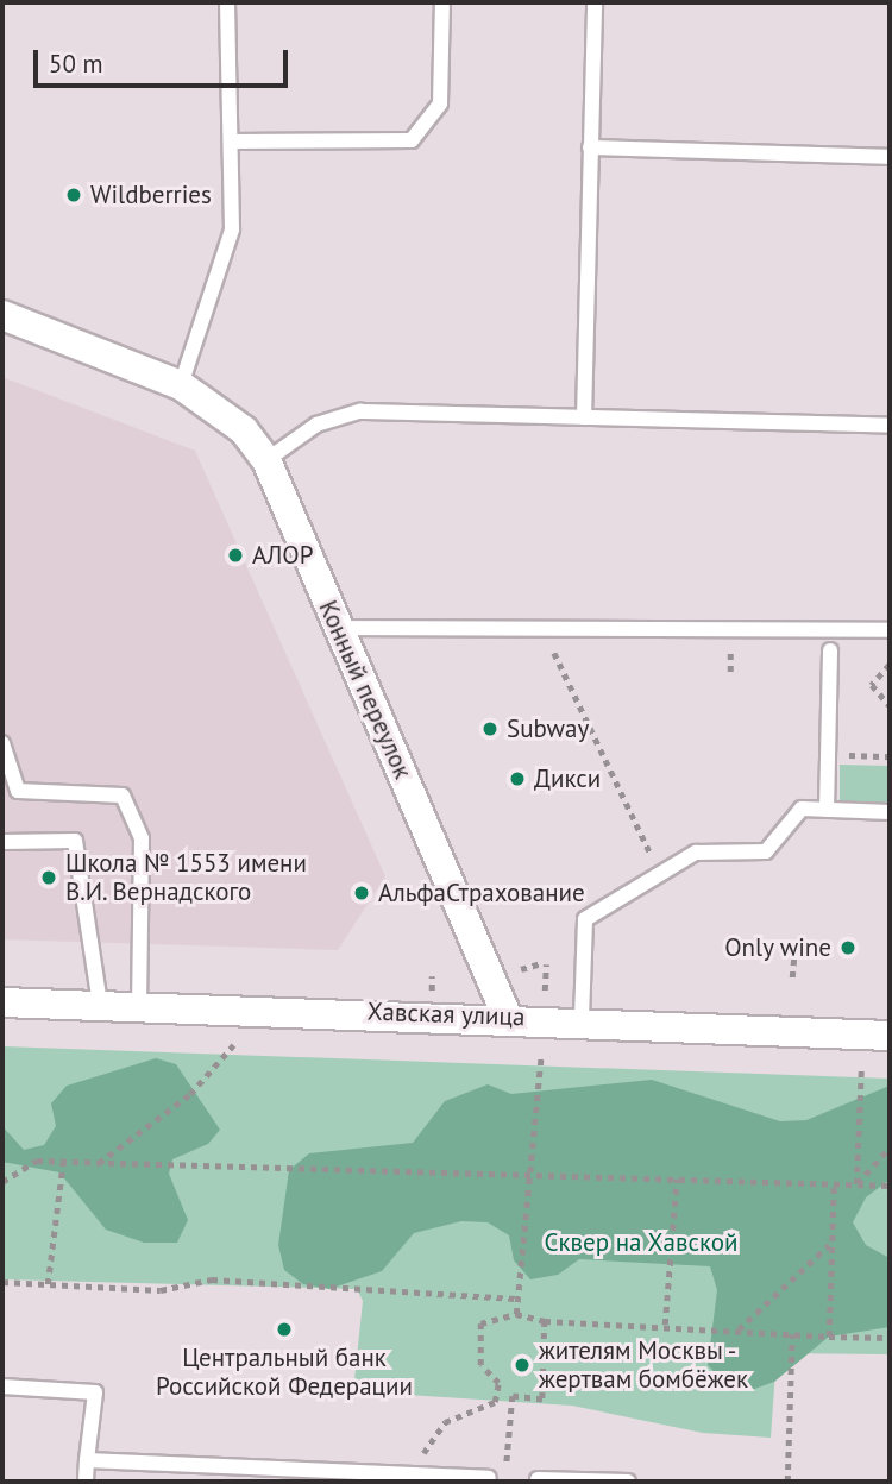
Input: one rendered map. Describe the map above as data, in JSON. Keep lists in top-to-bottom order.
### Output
{
  "streets": {
    "street": ["Конный переулок", "Хавская улица"]
  },
  "crossings": [
    ["Конный переулок", "Хавская улица"]
  ],
  "parks": ["Сквер на Хавской"],
  "places": [
    "Wildberries",
    "АЛОР",
    "Subway",
    "Дикси",
    "Школа № 1553 имени В.И. Вернадского",
    "АльфаСтрахование",
    "Only wine",
    "Центральный банк Российской Федерации",
    "жителям Москвы - жертвам бомбёжек"
  ],
  "scale_bar": "50 m"
}
